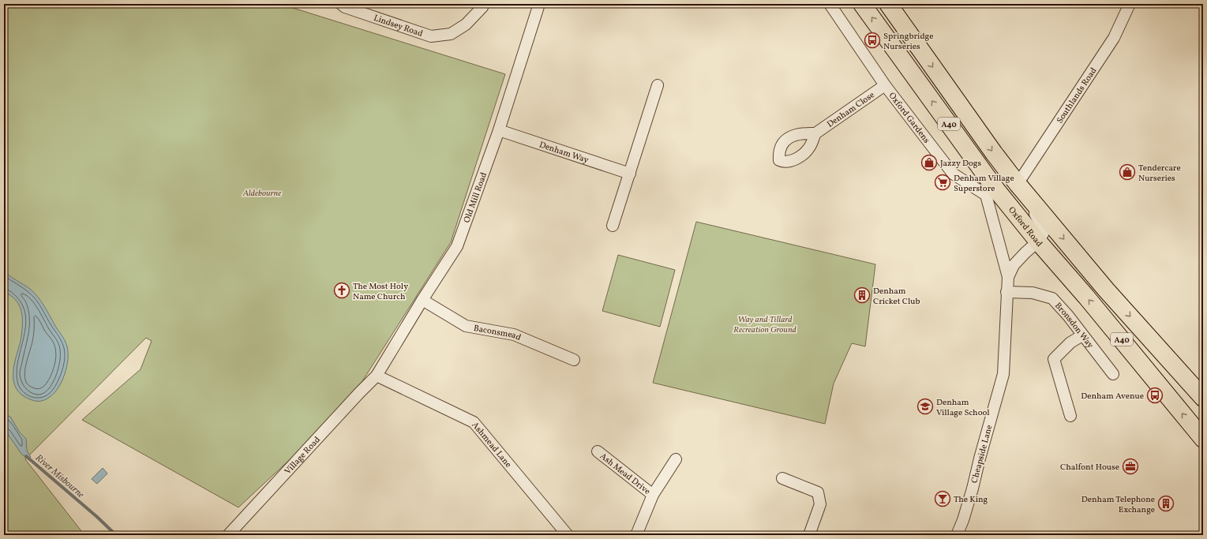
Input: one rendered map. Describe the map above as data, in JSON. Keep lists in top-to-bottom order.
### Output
{
  "streets": {
    "highway": ["A40", "Oxford Road"],
    "street": [
      "Lindsey Road",
      "Southlands Road",
      "Denham Close",
      "Oxford Gardens",
      "Denham Way",
      "Old Mill Road",
      "Bronsdon Way",
      "Baconsmead",
      "Ashmead Lane",
      "Cheapside Lane",
      "Village Road",
      "Ash Mead Drive"
    ]
  },
  "crossings": [
    ["Southlands Road", "A40"],
    ["Denham Close", "Oxford Gardens"],
    ["Oxford Gardens", "Cheapside Lane"],
    ["Denham Way", "Old Mill Road"],
    ["Old Mill Road", "Baconsmead"],
    ["Old Mill Road", "Ashmead Lane"],
    ["Old Mill Road", "Village Road"],
    ["Bronsdon Way", "Cheapside Lane"],
    ["Ashmead Lane", "Village Road"]
  ],
  "water": ["River Misbourne"],
  "parks": ["Aldebourne", "Way and Tillard Recreation Ground"],
  "places": {
    "bus stop": ["Springbridge Nurseries", "Denham Avenue"],
    "shop": ["Jazzy Dogs", "Tendercare Nurseries"],
    "supermarket": ["Denham Village Superstore"],
    "church": ["The Most Holy Name Church"],
    "building": ["Denham Cricket Club", "Denham Telephone Exchange"],
    "school or university": ["Denham Village School"],
    "office": ["Chalfont House"],
    "bar": ["The King"]
  }
}
